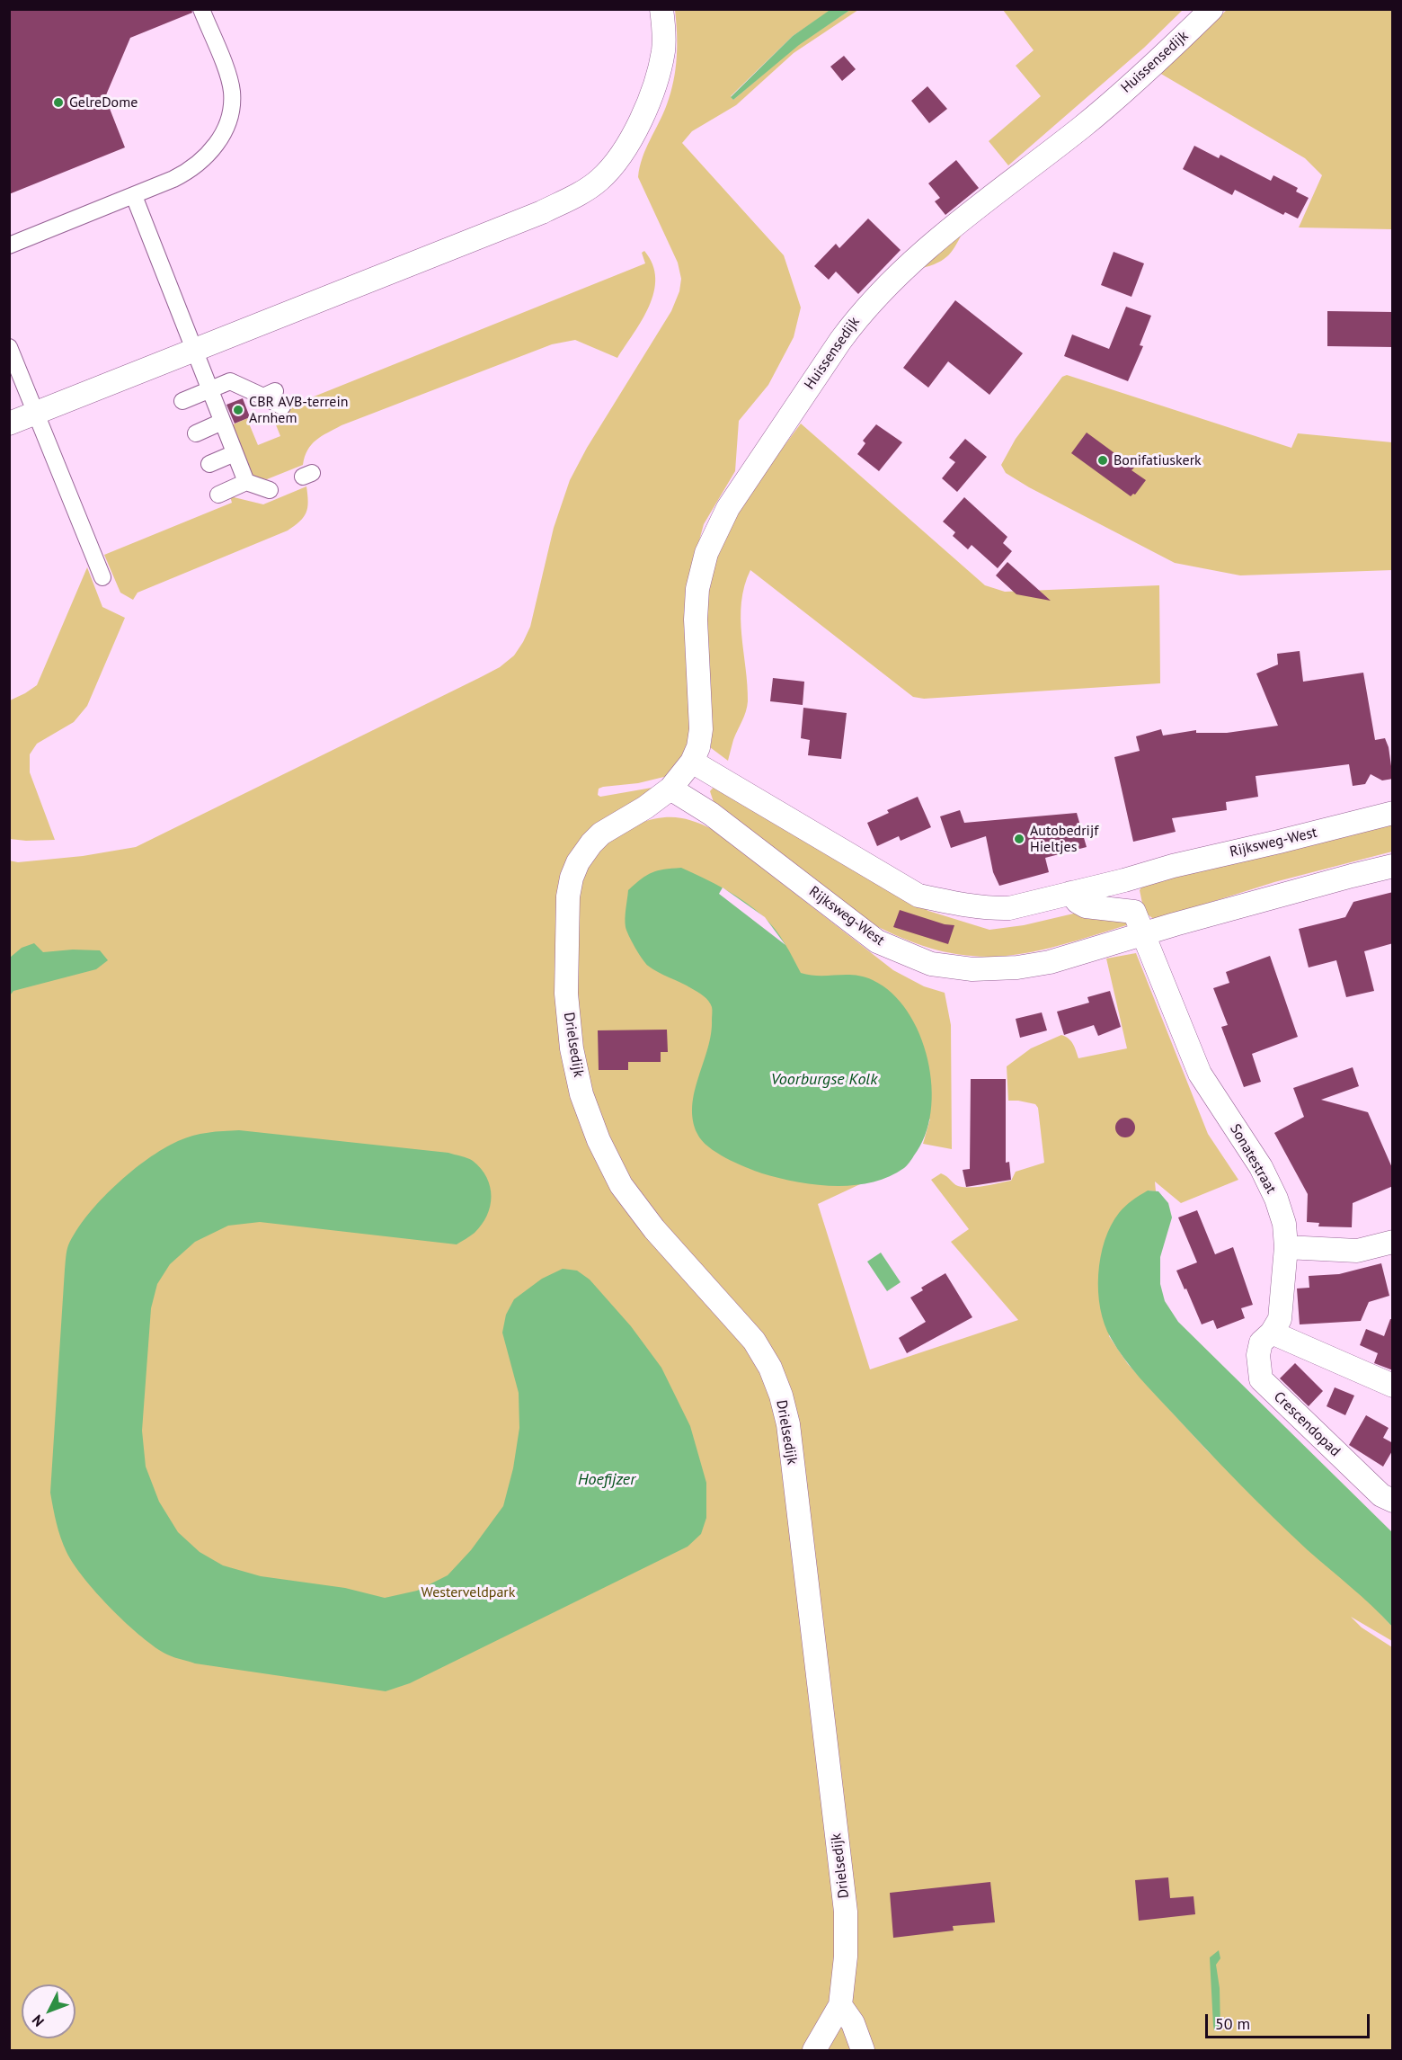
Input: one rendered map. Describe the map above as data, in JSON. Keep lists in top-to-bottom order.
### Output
{
  "streets": {
    "street": [
      "Huissensedijk",
      "Rijksweg-West",
      "Drielsedijk",
      "Sonatestraat",
      "Crescendopad"
    ]
  },
  "crossings": [
    ["Huissensedijk", "Rijksweg-West"],
    ["Huissensedijk", "Drielsedijk"],
    ["Rijksweg-West", "Sonatestraat"],
    ["Sonatestraat", "Crescendopad"]
  ],
  "water": ["Voorburgse Kolk", "Hoefijzer"],
  "parks": ["Westerveldpark"],
  "places": [
    "GelreDome",
    "CBR AVB-terrein Arnhem",
    "Bonifatiuskerk",
    "Autobedrijf Hieltjes"
  ],
  "scale_bar": "50 m",
  "north": "bottom left"
}
